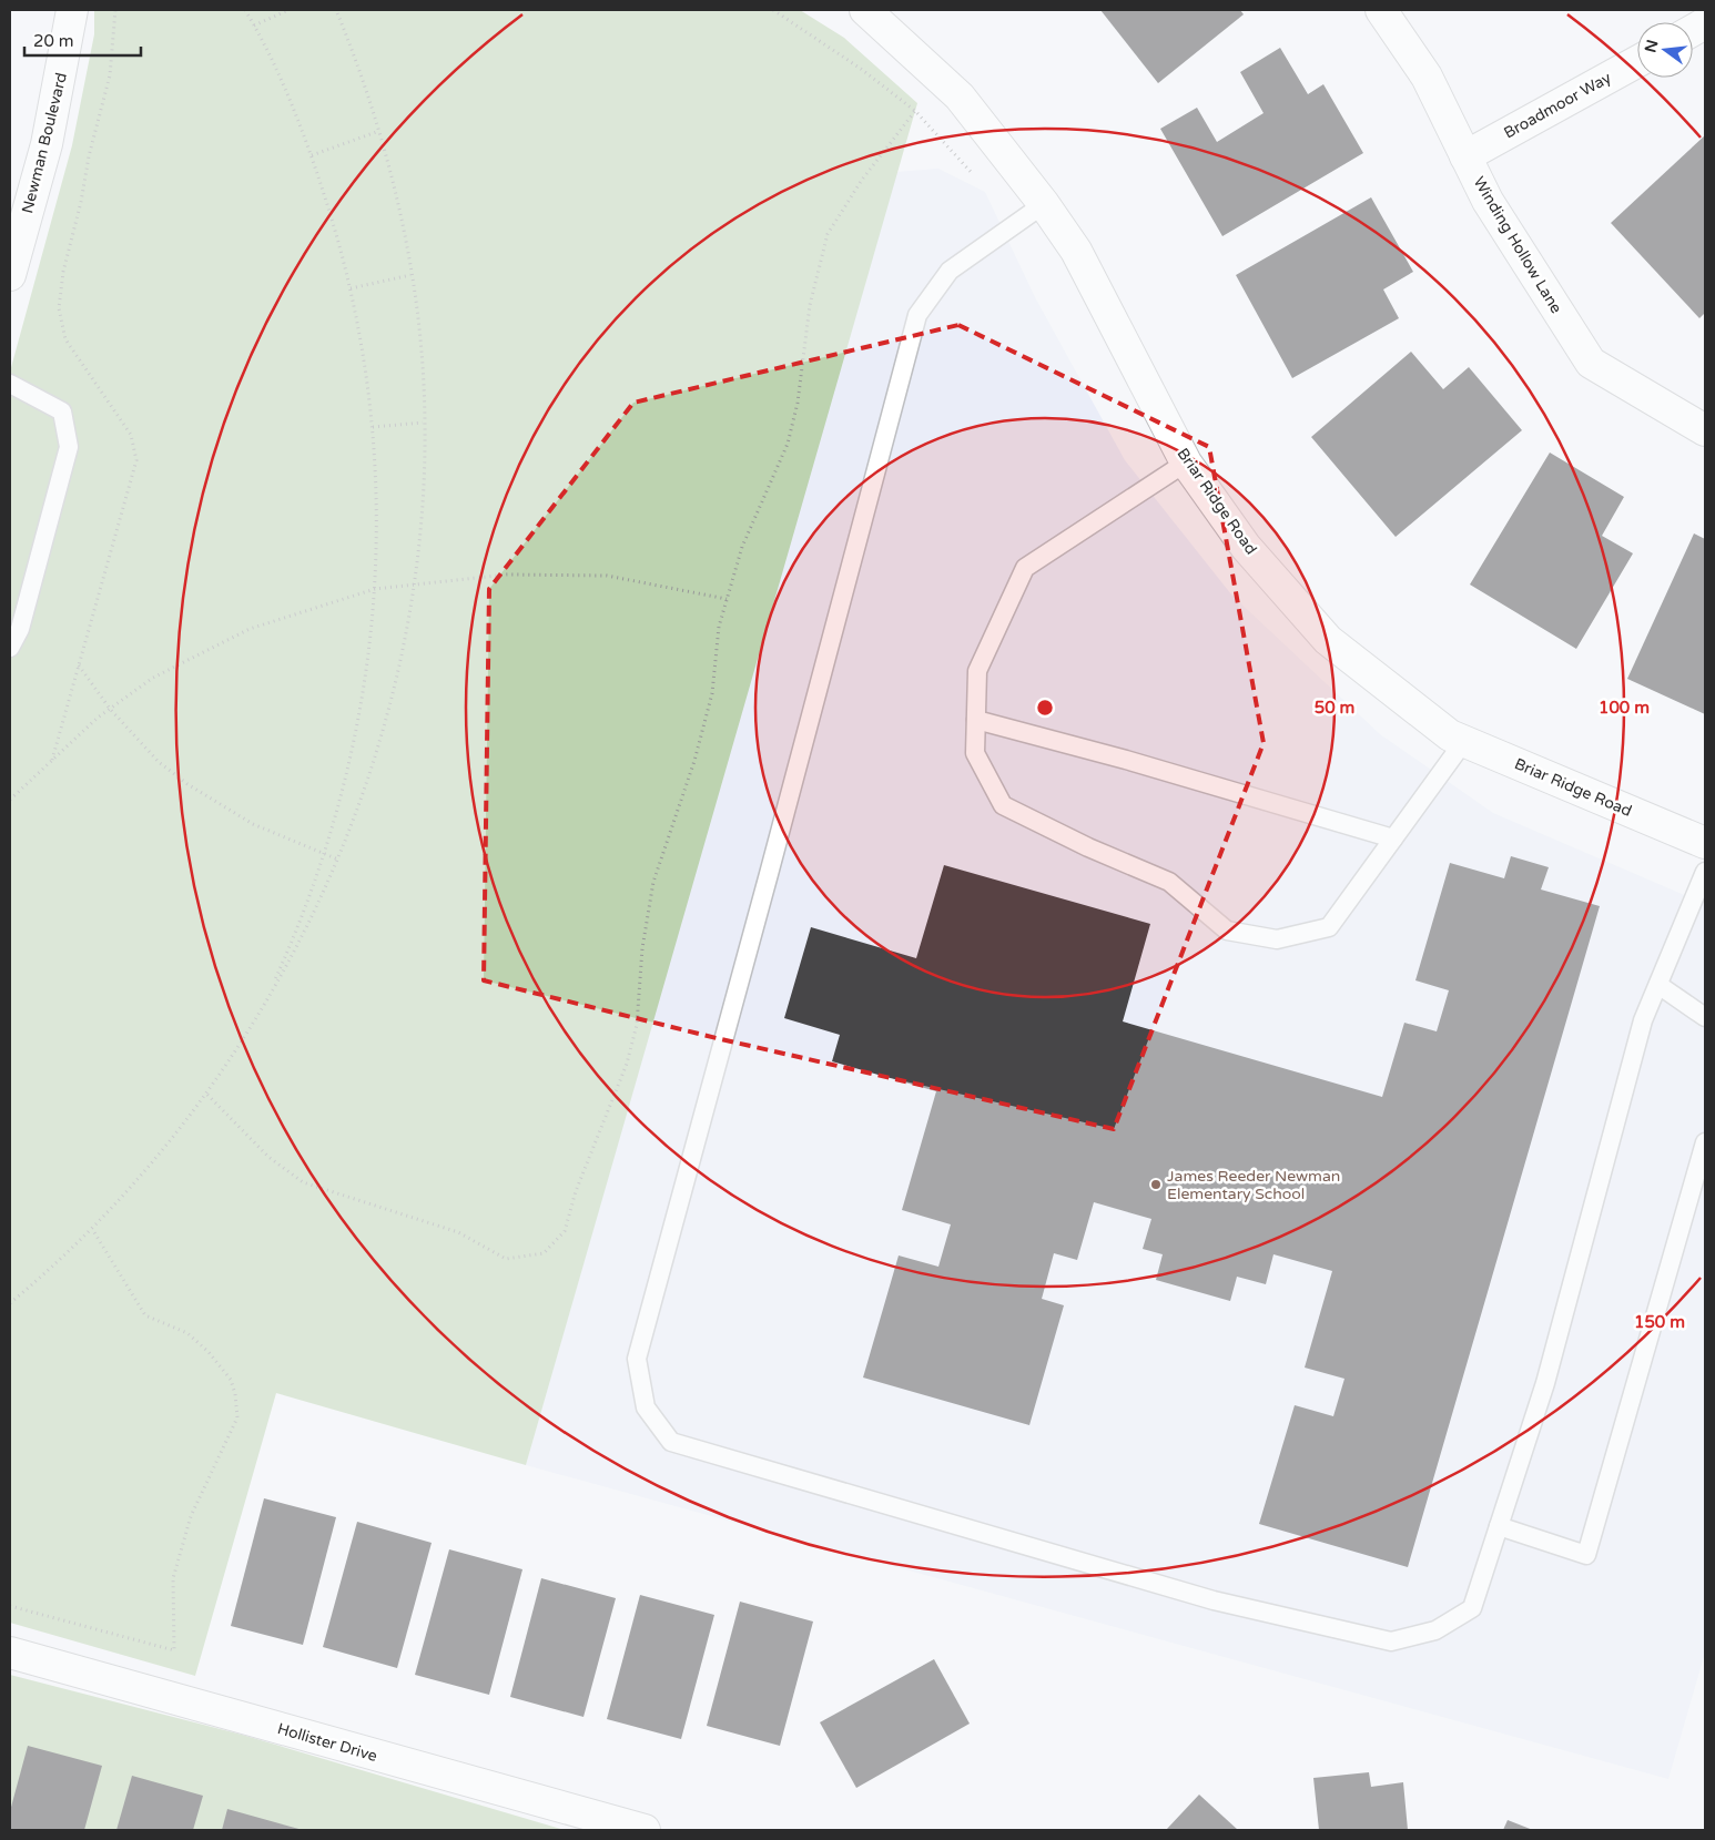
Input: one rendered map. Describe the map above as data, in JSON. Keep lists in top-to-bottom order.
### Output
{
  "streets": {
    "street": [
      "Broadmoor Way",
      "Newman Boulevard",
      "Winding Hollow Lane",
      "Briar Ridge Road",
      "Hollister Drive"
    ]
  },
  "crossings": [
    ["Broadmoor Way", "Winding Hollow Lane"]
  ],
  "places": ["James Reeder Newman Elementary School"],
  "scale_bar": "20 m",
  "north": "left",
  "rings": ["50 m", "100 m", "150 m"]
}
